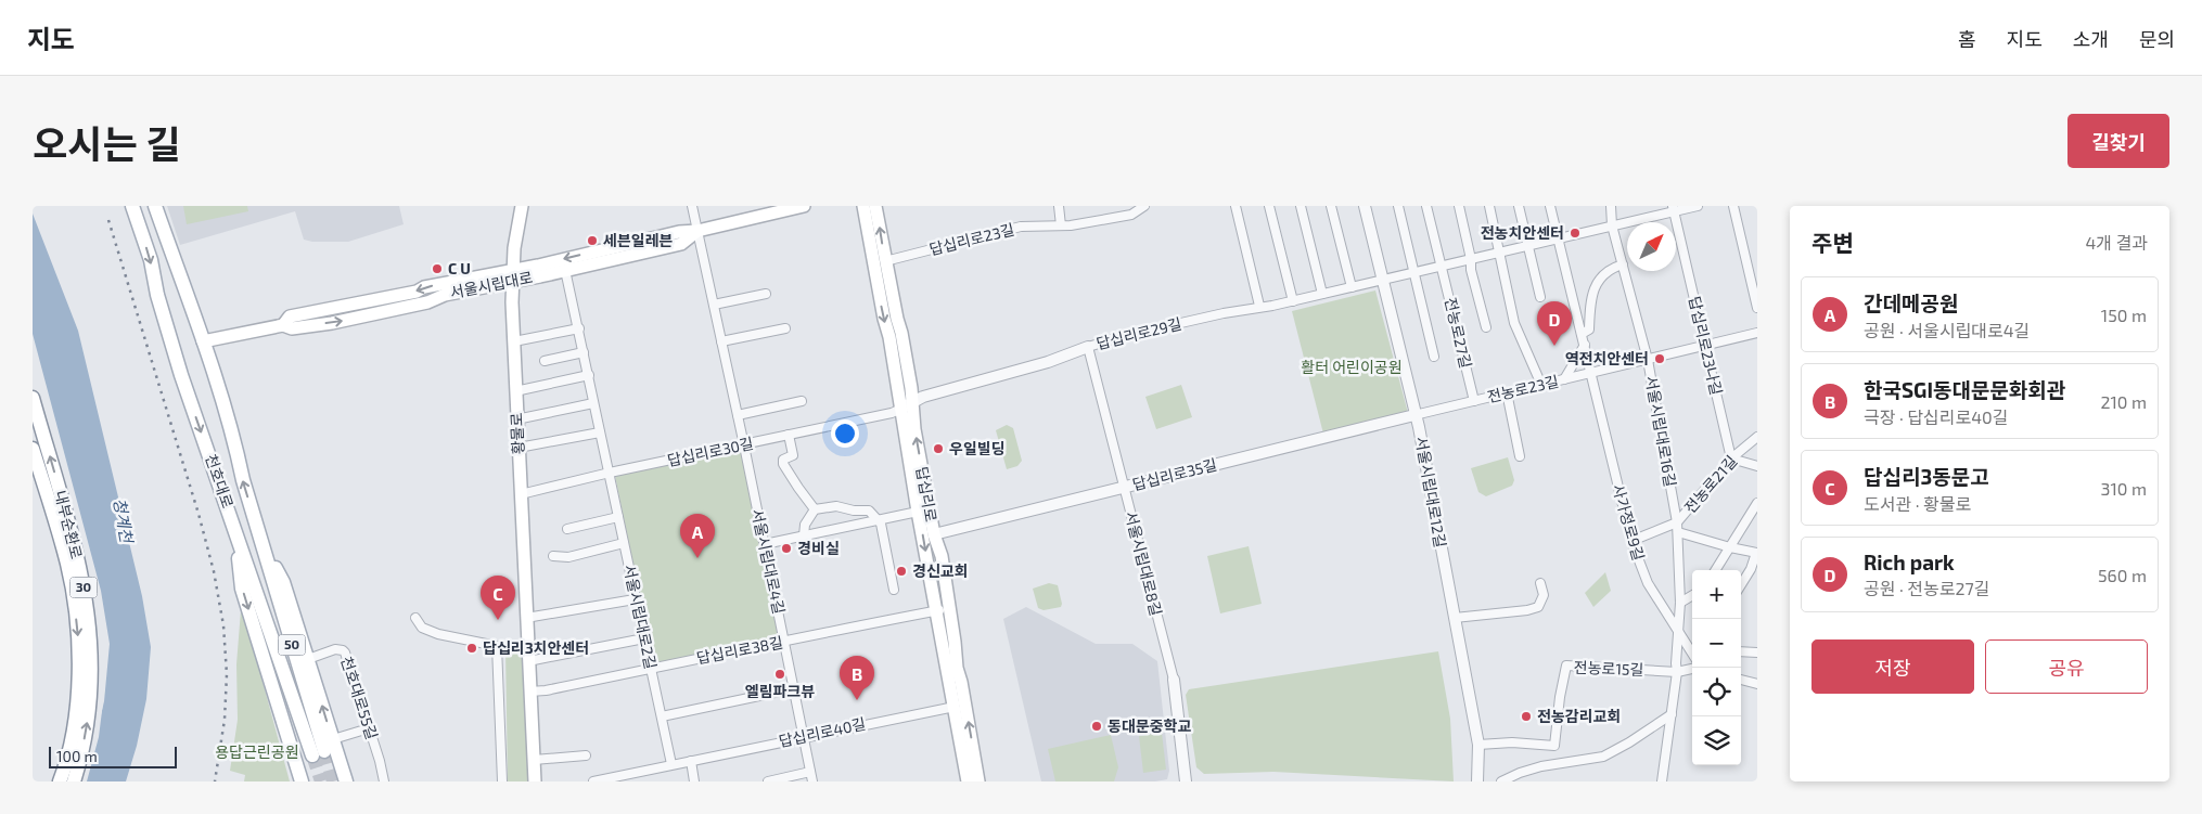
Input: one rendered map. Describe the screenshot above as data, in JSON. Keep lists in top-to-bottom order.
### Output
{
  "streets": {
    "main road": [
      "서울시립대로",
      "황물로",
      "천호대로",
      "답십리로",
      "내부순환로",
      "30",
      "50"
    ],
    "street": [
      "답십리로23길",
      "전농로27길",
      "답십리로29길",
      "답십리로23나길",
      "전농로23길",
      "서울시립대로16길",
      "답십리로30길",
      "답십리로35길",
      "전농로21길",
      "서울시립대로12길",
      "사가정로9길",
      "서울시립대로4길",
      "서울시립대로8길",
      "서울시립대로2길",
      "답십리로38길",
      "전농로15길",
      "천호대로55길",
      "답십리로40길"
    ]
  },
  "crossings": [
    ["답십리로23길", "답십리로"],
    ["서울시립대로", "황물로"],
    ["서울시립대로", "천호대로"],
    ["서울시립대로", "서울시립대로4길"],
    ["서울시립대로", "서울시립대로2길"],
    ["전농로27길", "전농로23길"],
    ["답십리로29길", "답십리로30길"],
    ["답십리로29길", "서울시립대로12길"],
    ["답십리로29길", "답십리로"],
    ["답십리로29길", "서울시립대로8길"],
    ["답십리로23나길", "전농로23길"],
    ["답십리로23나길", "전농로21길"],
    ["전농로23길", "서울시립대로16길"],
    ["전농로23길", "답십리로35길"],
    ["전농로23길", "서울시립대로12길"],
    ["전농로23길", "사가정로9길"],
    ["서울시립대로16길", "전농로21길"],
    ["서울시립대로16길", "사가정로9길"],
    ["서울시립대로16길", "전농로15길"],
    ["황물로", "답십리로30길"],
    ["황물로", "답십리로38길"],
    ["답십리로30길", "답십리로"],
    ["답십리로30길", "서울시립대로4길"],
    ["답십리로30길", "서울시립대로2길"],
    ["답십리로35길", "서울시립대로12길"],
    ["답십리로35길", "답십리로"],
    ["답십리로35길", "서울시립대로8길"],
    ["전농로21길", "사가정로9길"],
    ["서울시립대로12길", "전농로15길"],
    ["답십리로", "답십리로38길"],
    ["답십리로", "답십리로40길"],
    ["서울시립대로4길", "답십리로38길"],
    ["서울시립대로4길", "답십리로40길"],
    ["서울시립대로2길", "답십리로38길"],
    ["서울시립대로2길", "답십리로40길"]
  ],
  "water": ["청계천"],
  "parks": ["활터 어린이공원", "용답근린공원"],
  "places": [
    "전농치안센터",
    "세븐일레븐",
    "C U",
    "역전치안센터",
    "우일빌딩",
    "경비실",
    "경신교회",
    "답십리3치안센터",
    "엘림파크뷰",
    "전농감리교회",
    "동대문중학교"
  ],
  "scale_bar": "100 m",
  "north": "top right",
  "page": {
    "header": "지도",
    "nav": [
      "홈",
      "지도",
      "소개",
      "문의"
    ],
    "title": "오시는 길",
    "buttons": [
      "길찾기",
      ["저장", "공유"]
    ],
    "heading": ["주변", "4개 결과"],
    "list": [
      {
        "mark": "A",
        "name": "간데메공원",
        "note": "공원 · 서울시립대로4길",
        "value": "150 m"
      },
      {
        "mark": "B",
        "name": "한국SGI동대문문화회관",
        "note": "극장 · 답십리로40길",
        "value": "210 m"
      },
      {
        "mark": "C",
        "name": "답십리3동문고",
        "note": "도서관 · 황물로",
        "value": "310 m"
      },
      {
        "mark": "D",
        "name": "Rich park",
        "note": "공원 · 전농로27길",
        "value": "560 m"
      }
    ],
    "pins": [
      "D",
      "A",
      "C",
      "B"
    ],
    "map_buttons": ["+", "−"],
    "scale": "100 m"
  }
}
